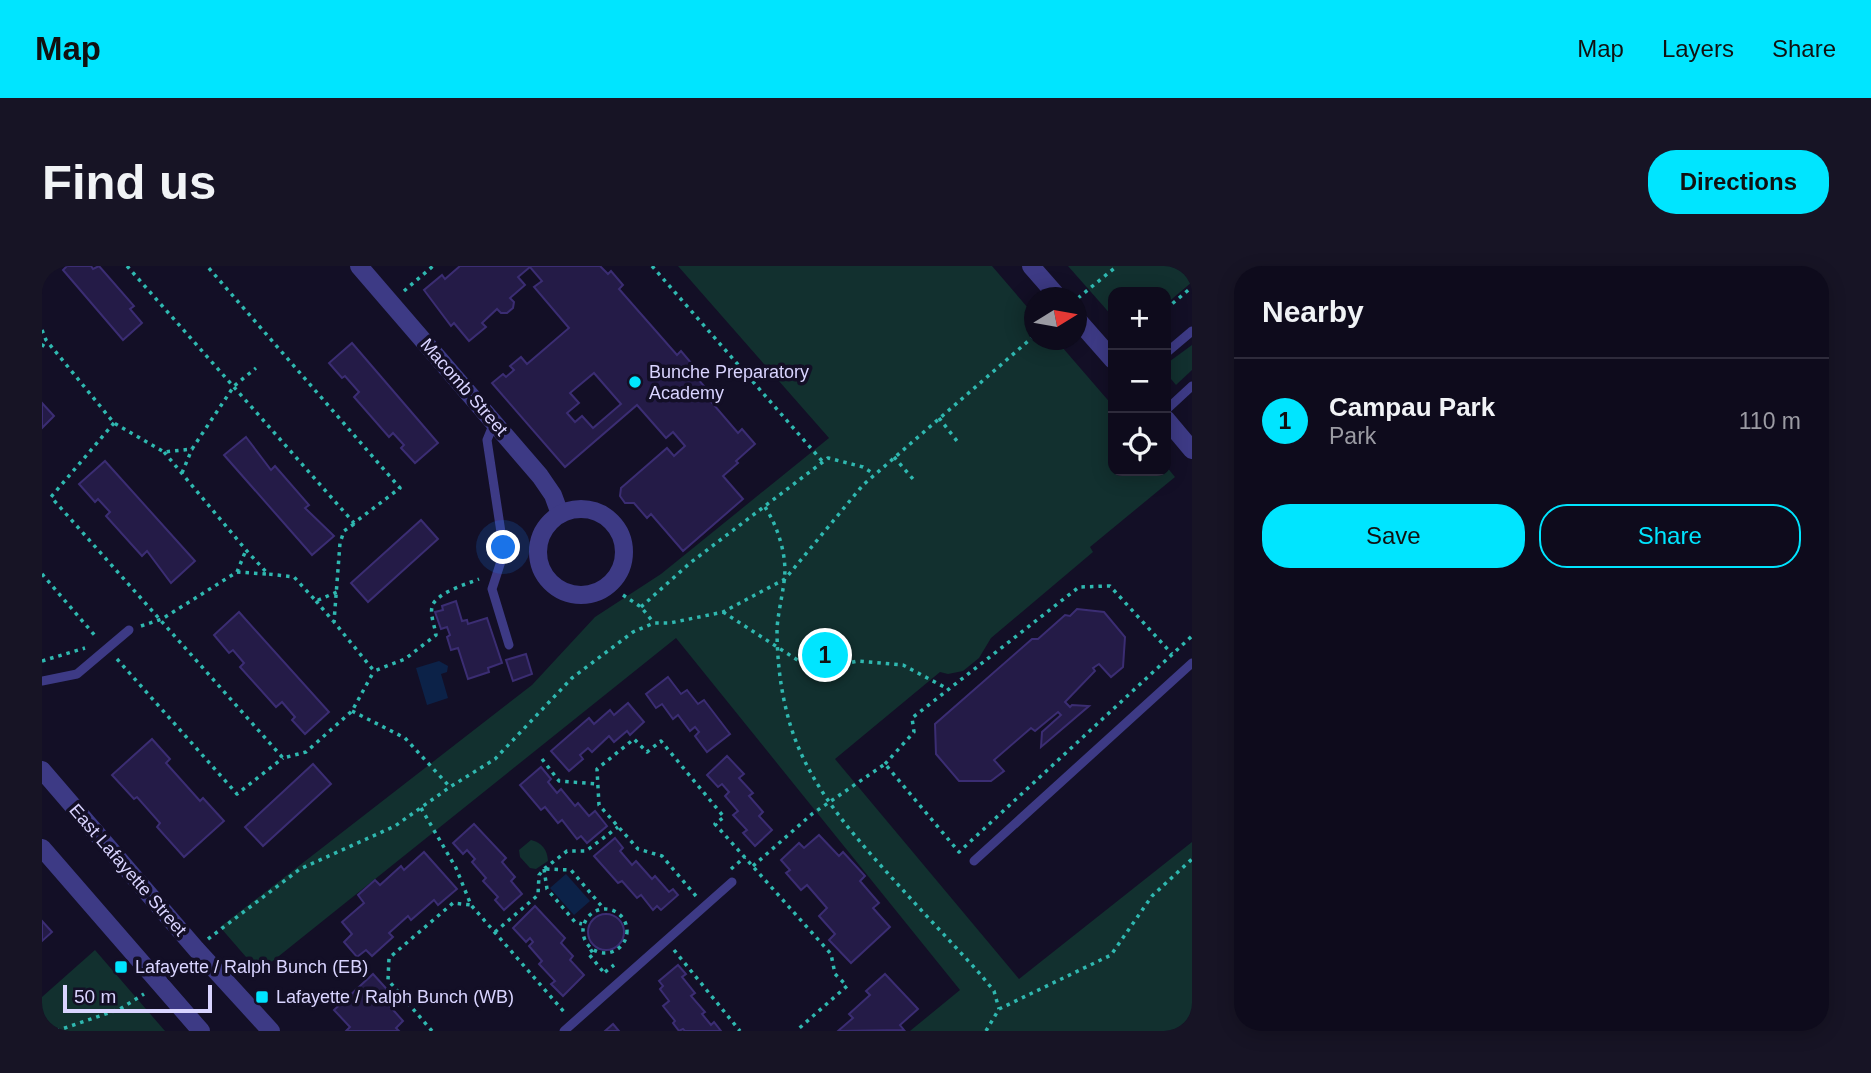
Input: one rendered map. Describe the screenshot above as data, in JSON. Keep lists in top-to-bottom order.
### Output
{
  "streets": {
    "street": ["Macomb Street", "East Lafayette Street"]
  },
  "places": {
    "other": ["Bunche Preparatory Academy"],
    "transit": ["Lafayette / Ralph Bunch (EB)", "Lafayette / Ralph Bunch (WB)"]
  },
  "scale_bar": "50 m",
  "north": "right",
  "page": {
    "header": "Map",
    "nav": ["Map", "Layers", "Share"],
    "buttons": [
      "Directions",
      ["Save", "Share"]
    ],
    "title": "Find us",
    "heading": "Nearby",
    "map_buttons": ["+", "−"],
    "list": [
      {
        "mark": "1",
        "name": "Campau Park",
        "note": "Park",
        "value": "110 m"
      }
    ],
    "pins": "1",
    "scale": "50 m"
  }
}
